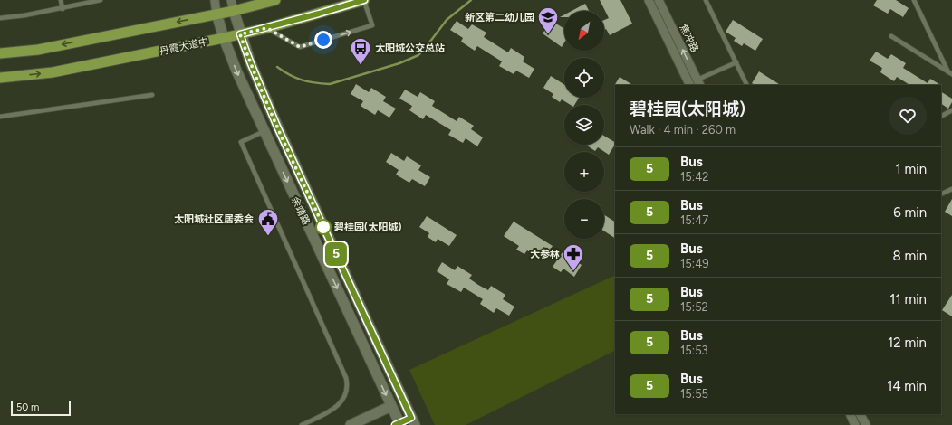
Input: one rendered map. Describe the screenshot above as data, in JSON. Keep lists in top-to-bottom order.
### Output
{
  "streets": {
    "main road": ["丹霞大道中", "余靖路"],
    "street": ["焦冲路"]
  },
  "crossings": [
    ["丹霞大道中", "余靖路"]
  ],
  "places": {
    "school or university": ["新区第二幼儿园"],
    "bus stop": ["太阳城公交总站"],
    "other": ["碧桂园(太阳城)"],
    "public building": ["太阳城社区居委会"],
    "pharmacy": ["大参林"]
  },
  "lines": ["bus line 5"],
  "scale_bar": "50 m",
  "north": "bottom left",
  "page": {
    "on_map": "5",
    "map_buttons": ["+", "−"],
    "heading": ["碧桂园(太阳城)", "Walk · 4 min · 260 m"],
    "list": [
      {
        "mark": "5",
        "name": "Bus",
        "note": "15:42",
        "value": "1 min"
      },
      {
        "mark": "5",
        "name": "Bus",
        "note": "15:47",
        "value": "6 min"
      },
      {
        "mark": "5",
        "name": "Bus",
        "note": "15:49",
        "value": "8 min"
      },
      {
        "mark": "5",
        "name": "Bus",
        "note": "15:52",
        "value": "11 min"
      },
      {
        "mark": "5",
        "name": "Bus",
        "note": "15:53",
        "value": "12 min"
      },
      {
        "mark": "5",
        "name": "Bus",
        "note": "15:55",
        "value": "14 min"
      }
    ],
    "scale": "50 m"
  }
}
